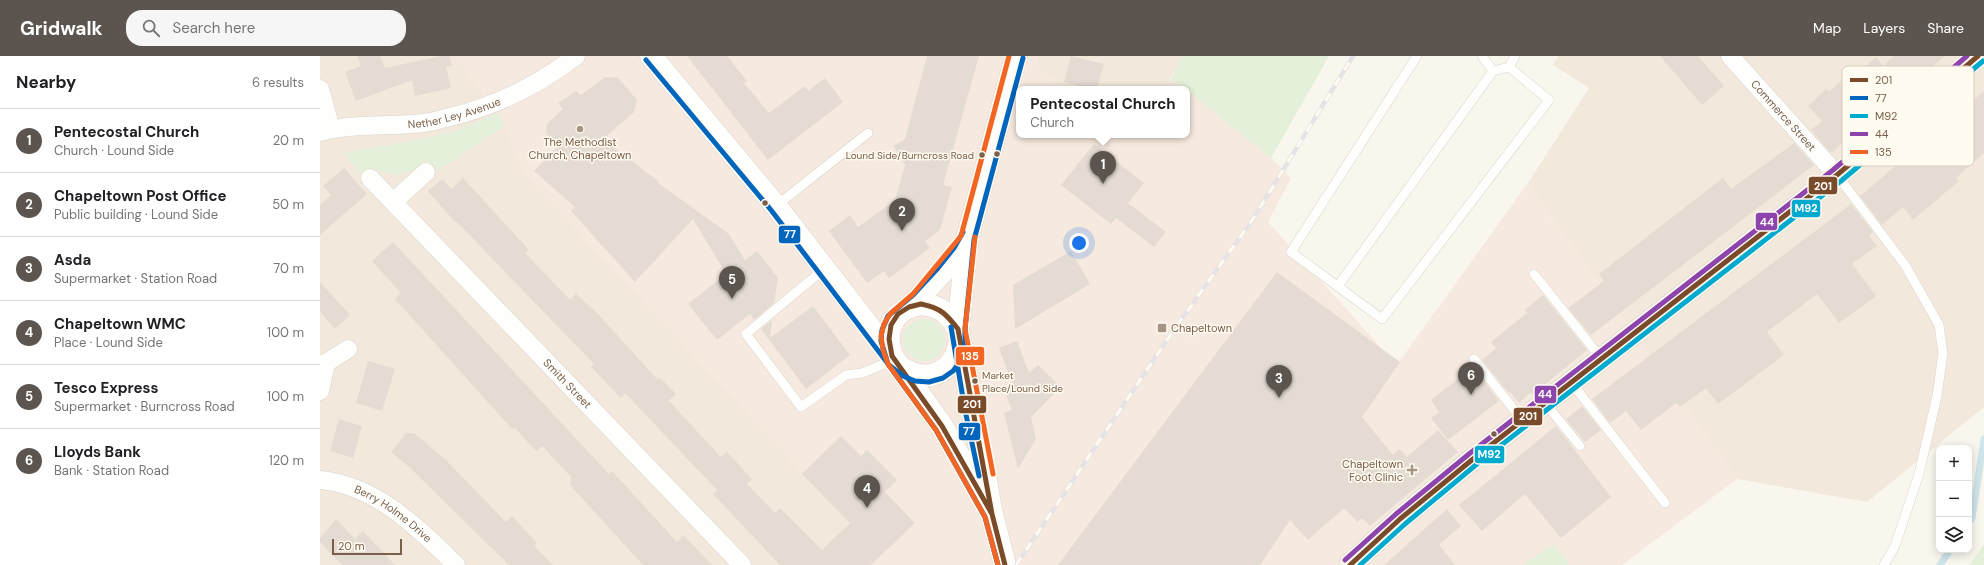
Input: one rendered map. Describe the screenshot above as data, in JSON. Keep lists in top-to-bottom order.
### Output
{
  "streets": {
    "street": [
      "Nether Ley Avenue",
      "Commerce Street",
      "Smith Street",
      "Berry Holme Drive"
    ]
  },
  "places": {
    "other": ["The Methodist Church, Chapeltown", "Lound Side/Burncross Road", "Market Place/Lound Side"],
    "transit": ["Chapeltown"],
    "health": ["Chapeltown Foot Clinic"]
  },
  "lines": [
    "transit line 201",
    "transit line 44",
    "transit line 135",
    "transit line 77",
    "transit line M92"
  ],
  "legend": [
    "201",
    "77",
    "M92",
    "44",
    "135"
  ],
  "scale_bar": "20 m",
  "page": {
    "header": "Gridwalk",
    "search": "Search here",
    "nav": ["Map", "Layers", "Share"],
    "heading": ["Nearby", "6 results"],
    "popup": ["Pentecostal Church", "Church"],
    "list": [
      {
        "mark": "1",
        "name": "Pentecostal Church",
        "note": "Church · Lound Side",
        "value": "20 m"
      },
      {
        "mark": "2",
        "name": "Chapeltown Post Office",
        "note": "Public building · Lound Side",
        "value": "50 m"
      },
      {
        "mark": "3",
        "name": "Asda",
        "note": "Supermarket · Station Road",
        "value": "70 m"
      },
      {
        "mark": "4",
        "name": "Chapeltown WMC",
        "note": "Place · Lound Side",
        "value": "100 m"
      },
      {
        "mark": "5",
        "name": "Tesco Express",
        "note": "Supermarket · Burncross Road",
        "value": "100 m"
      },
      {
        "mark": "6",
        "name": "Lloyds Bank",
        "note": "Bank · Station Road",
        "value": "120 m"
      }
    ],
    "pins": [
      "1",
      "2",
      "5",
      "6",
      "3",
      "4"
    ],
    "map_buttons": ["+", "−"],
    "scale": "20 m"
  }
}
